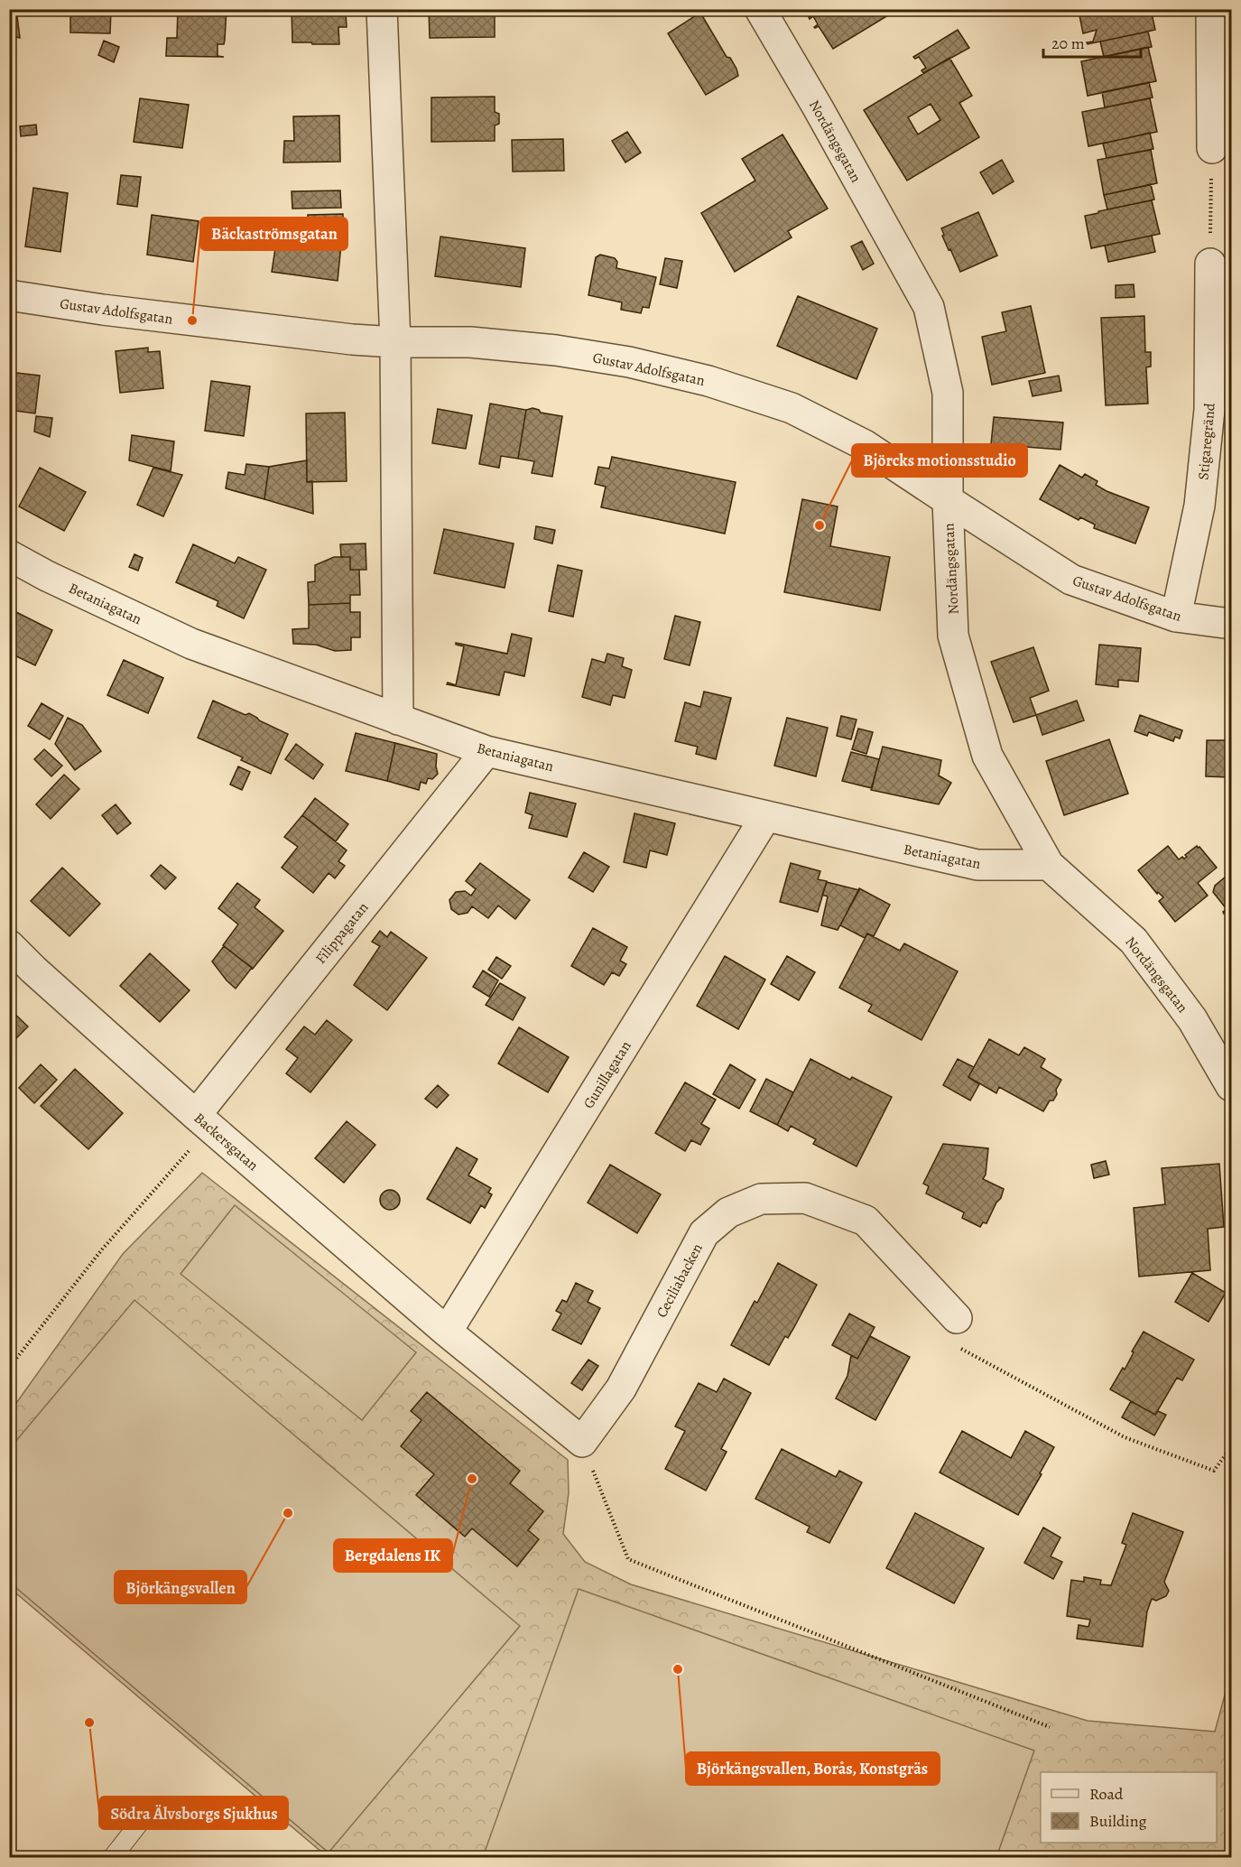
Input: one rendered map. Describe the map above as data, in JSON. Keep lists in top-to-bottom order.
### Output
{
  "streets": {
    "street": [
      "Nordängsgatan",
      "Gustav Adolfsgatan",
      "Stigaregränd",
      "Betaniagatan",
      "Filippagatan",
      "Gunillagatan",
      "Backersgatan",
      "Ceciliabacken"
    ]
  },
  "crossings": [
    ["Nordängsgatan", "Gustav Adolfsgatan"],
    ["Nordängsgatan", "Betaniagatan"],
    ["Gustav Adolfsgatan", "Stigaregränd"],
    ["Betaniagatan", "Filippagatan"],
    ["Betaniagatan", "Gunillagatan"],
    ["Filippagatan", "Backersgatan"],
    ["Gunillagatan", "Backersgatan"]
  ],
  "places": [
    "Bäckaströmsgatan",
    "Björcks motionsstudio",
    "Bergdalens IK",
    "Björkängsvallen",
    "Björkängsvallen, Borås, Konstgräs",
    "Södra Älvsborgs Sjukhus"
  ],
  "legend": ["Road", "Building"],
  "scale_bar": "20 m"
}
